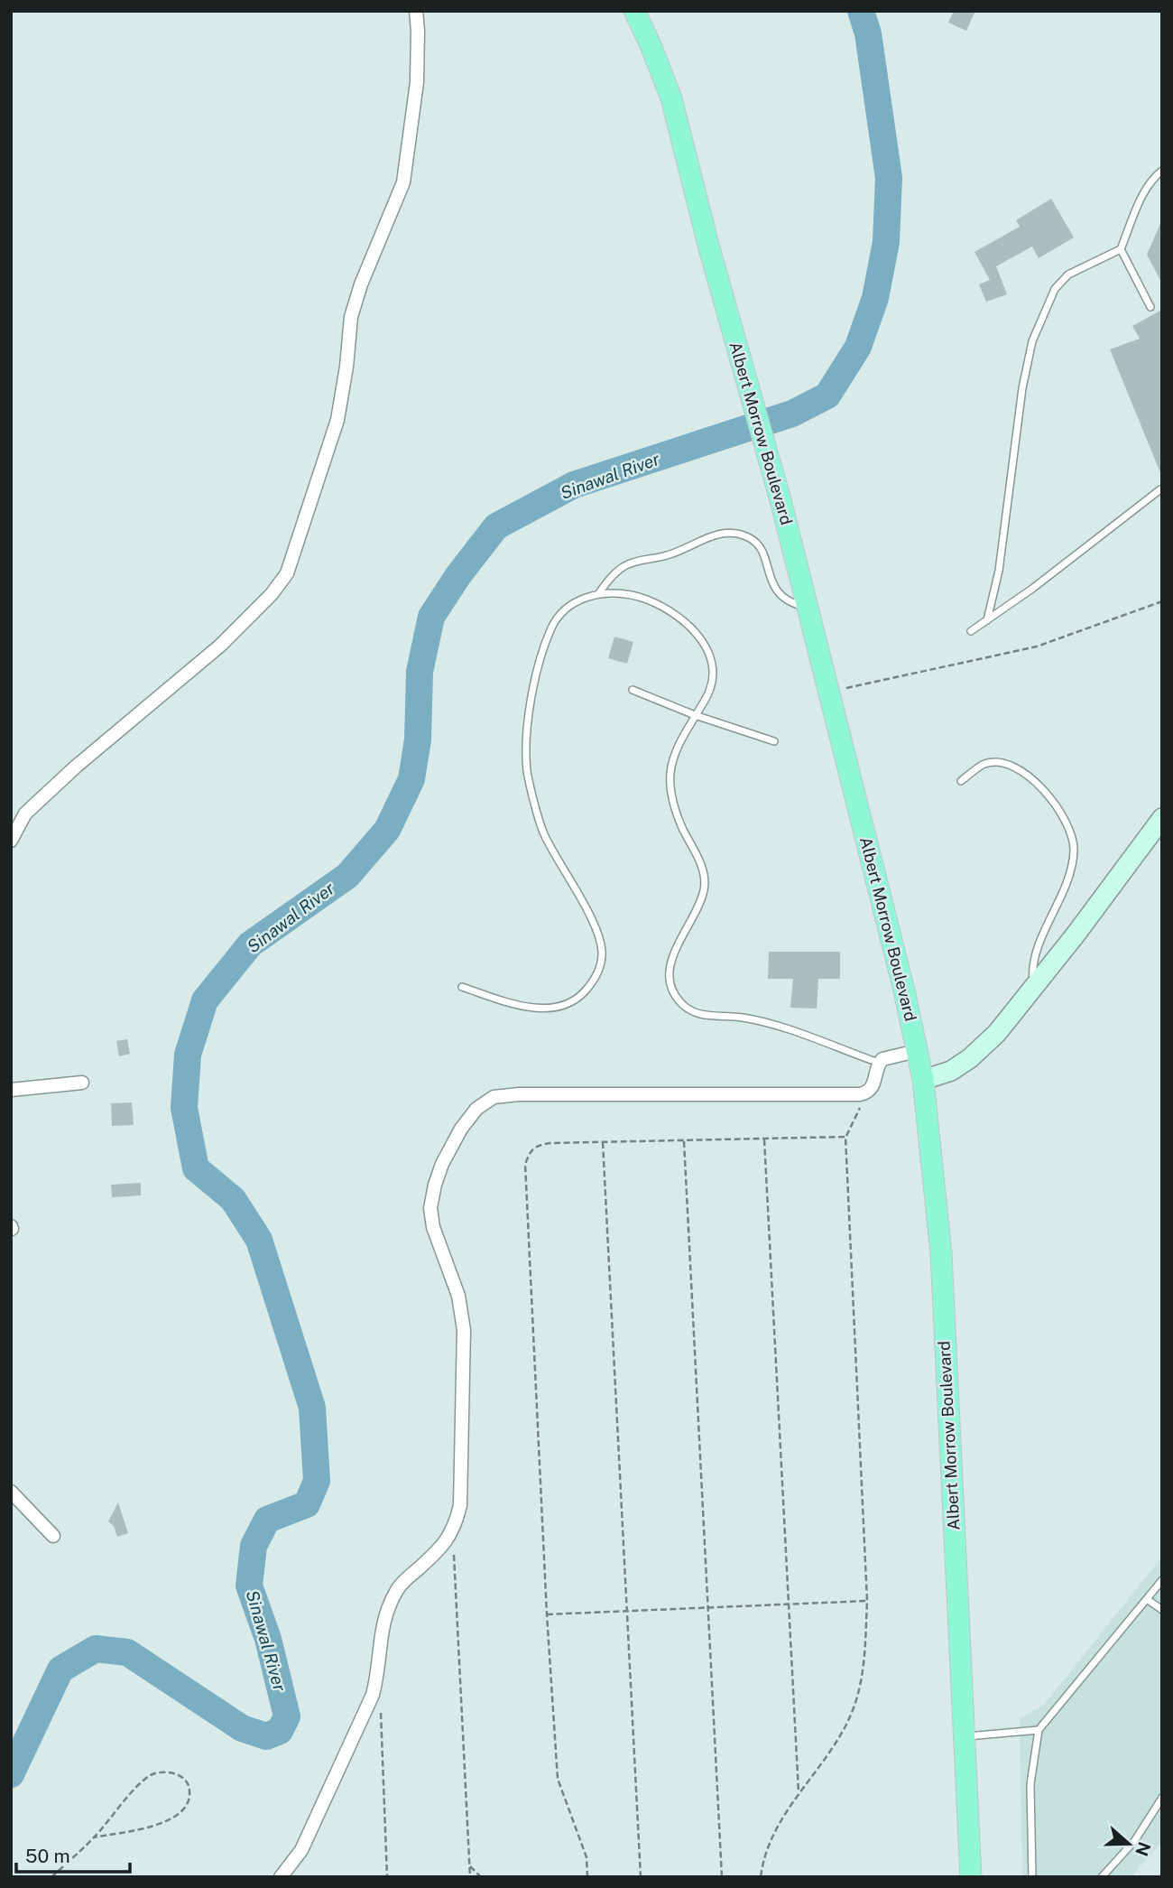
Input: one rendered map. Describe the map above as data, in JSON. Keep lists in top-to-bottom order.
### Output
{
  "streets": {
    "main road": ["Albert Morrow Boulevard"]
  },
  "water": ["Sinawal River"],
  "scale_bar": "50 m",
  "north": "right"
}
